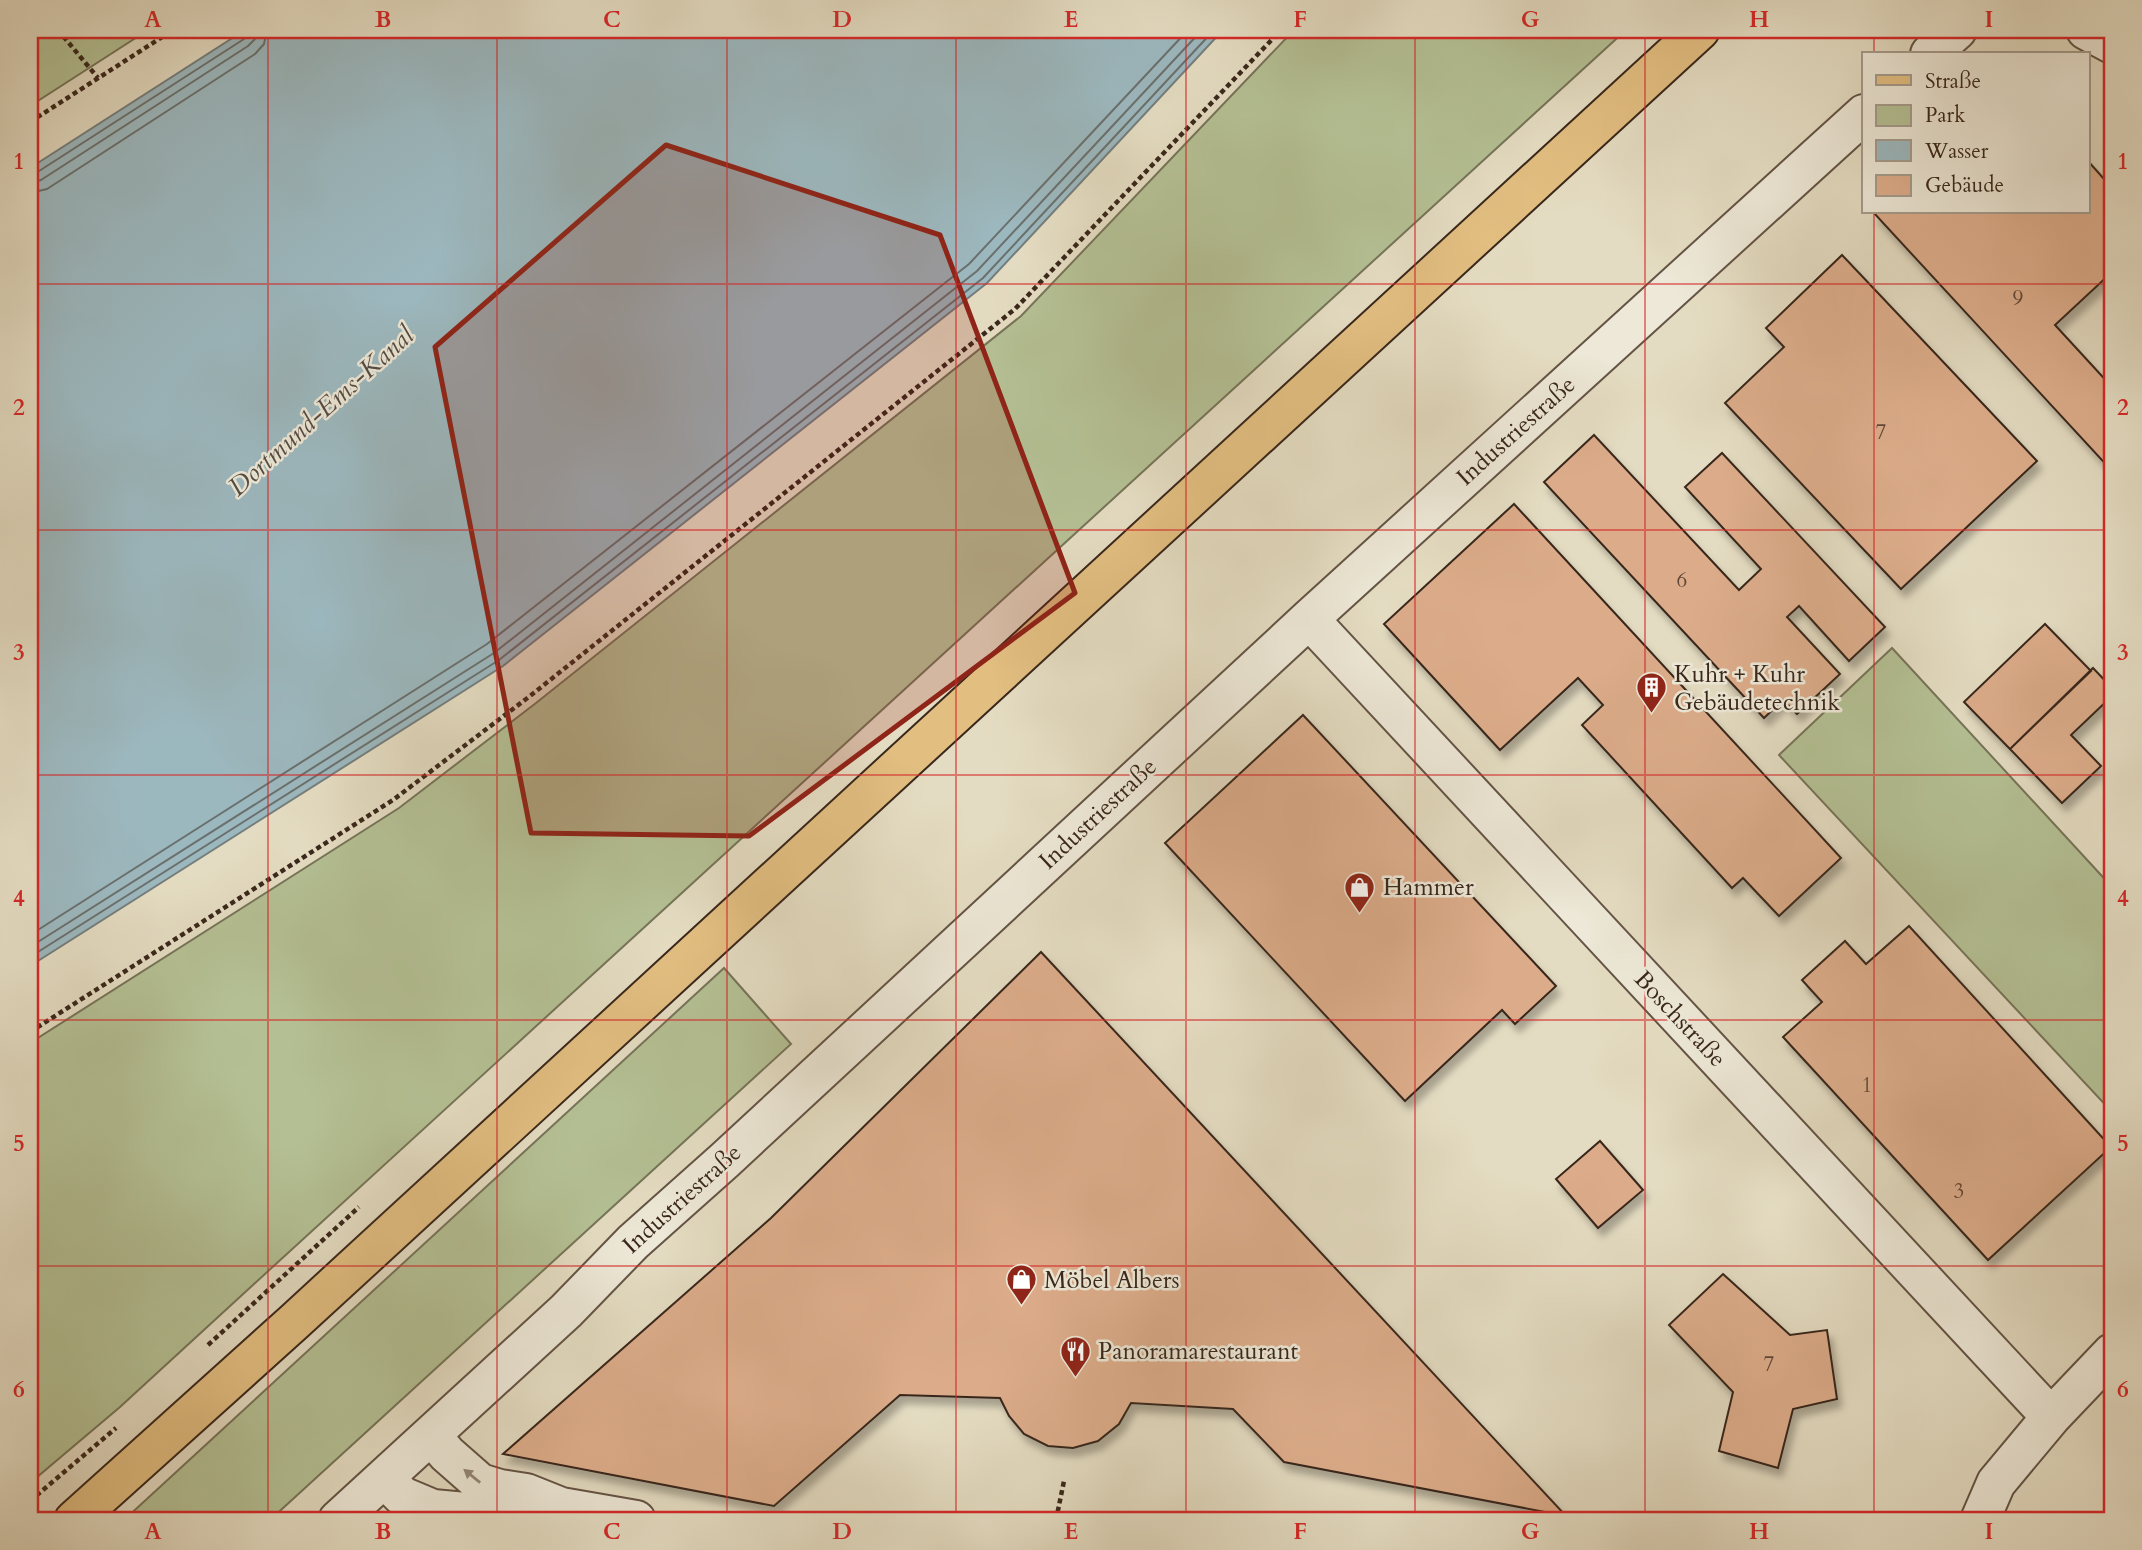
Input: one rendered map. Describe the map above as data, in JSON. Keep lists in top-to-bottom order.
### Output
{
  "streets": {
    "street": ["Industriestraße", "Boschstraße"]
  },
  "crossings": [
    ["Industriestraße", "Boschstraße"]
  ],
  "water": ["Dortmund-Ems-Kanal"],
  "places": {
    "building": ["Kuhr + Kuhr Gebäudetechnik"],
    "shop": ["Hammer", "Möbel Albers"],
    "restaurant": ["Panoramarestaurant"]
  },
  "house_numbers": [
    "9",
    "7",
    "6",
    "1",
    "3",
    "7"
  ],
  "legend": [
    "Straße",
    "Park",
    "Wasser",
    "Gebäude"
  ],
  "grid": {
    "columns": [
      "A",
      "B",
      "C",
      "D",
      "E",
      "F",
      "G",
      "H",
      "I"
    ],
    "rows": [
      "1",
      "2",
      "3",
      "4",
      "5",
      "6"
    ]
  }
}
